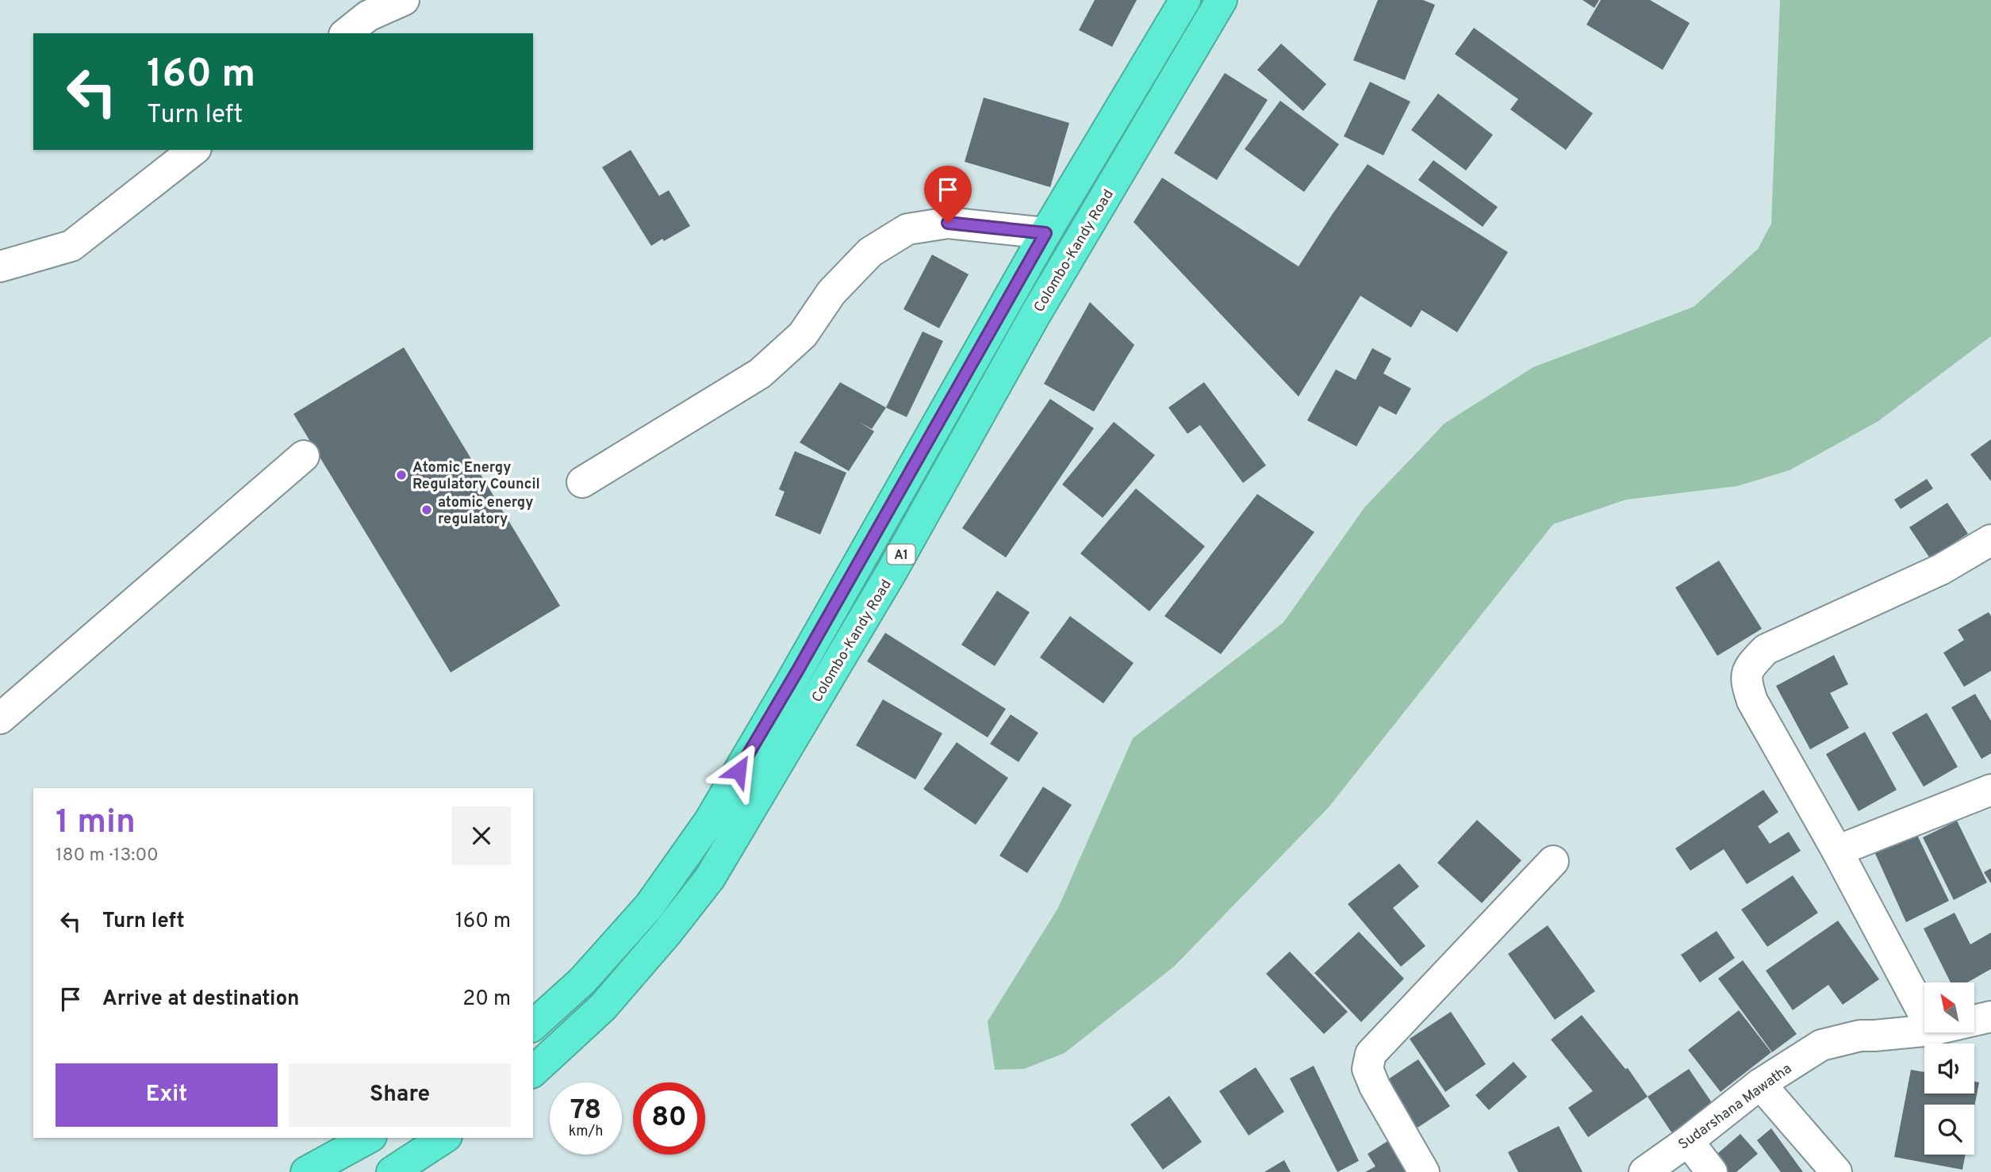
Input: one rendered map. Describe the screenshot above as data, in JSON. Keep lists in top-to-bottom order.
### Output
{
  "streets": {
    "highway": ["Colombo-Kandy Road", "A1"],
    "street": ["Sudarshana Mawatha"]
  },
  "places": ["Atomic Energy Regulatory Council", "atomic energy regulatory"],
  "north": "top left",
  "page": {
    "turn": ["160 m", "Turn left"],
    "heading": ["1 min", "180 m · 13:00"],
    "list": [
      {
        "name": "Turn left",
        "value": "160 m"
      },
      {
        "name": "Arrive at destination",
        "value": "20 m"
      }
    ],
    "buttons": ["Exit", "Share"],
    "speed": "78 km/h",
    "limit": "80"
  }
}
